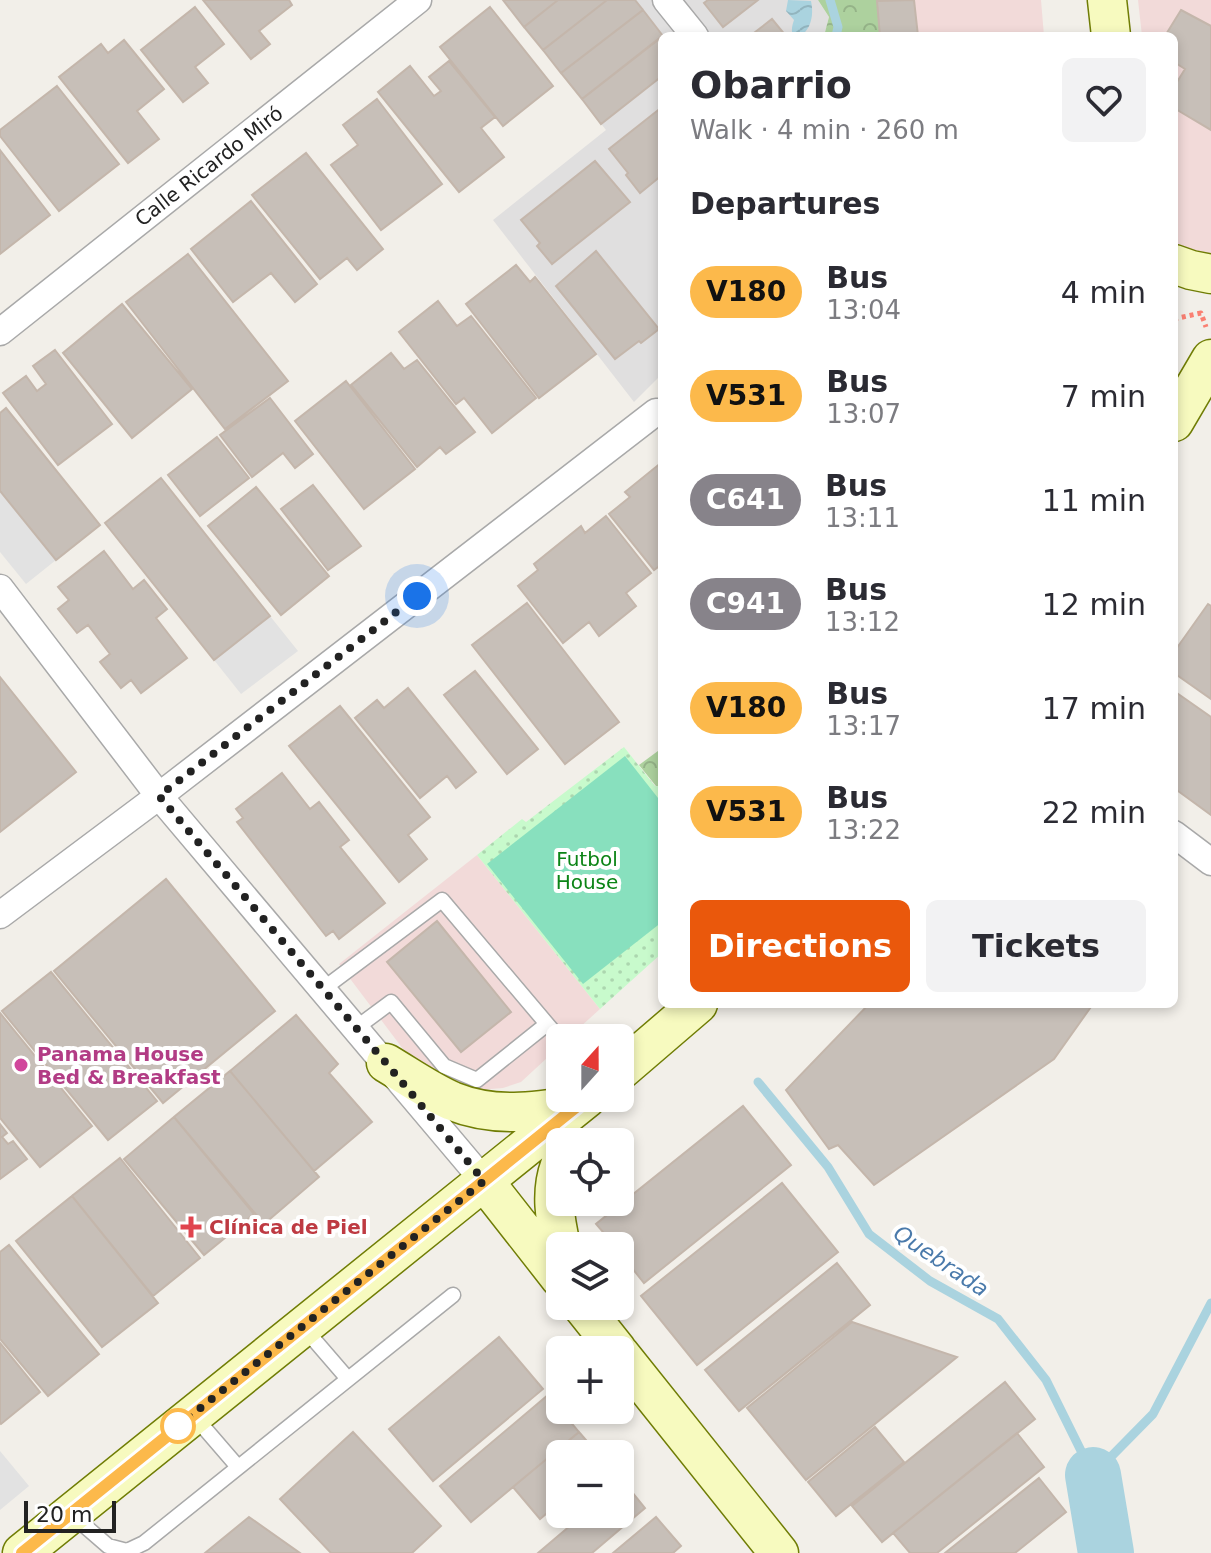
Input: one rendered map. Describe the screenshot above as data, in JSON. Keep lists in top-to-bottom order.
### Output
{
  "streets": {
    "street": ["Calle Ricardo Miró"]
  },
  "water": ["Quebrada"],
  "parks": ["Futbol House"],
  "places": {
    "other": ["Panama House Bed & Breakfast"],
    "health": ["Clínica de Piel"]
  },
  "lines": ["bus line V180"],
  "scale_bar": "20 m",
  "north": "top",
  "page": {
    "heading": [
      ["Obarrio", "Walk · 4 min · 260 m"],
      "Departures"
    ],
    "list": [
      {
        "mark": "V180",
        "name": "Bus",
        "note": "13:04",
        "value": "4 min"
      },
      {
        "mark": "V531",
        "name": "Bus",
        "note": "13:07",
        "value": "7 min"
      },
      {
        "mark": "C641",
        "name": "Bus",
        "note": "13:11",
        "value": "11 min"
      },
      {
        "mark": "C941",
        "name": "Bus",
        "note": "13:12",
        "value": "12 min"
      },
      {
        "mark": "V180",
        "name": "Bus",
        "note": "13:17",
        "value": "17 min"
      },
      {
        "mark": "V531",
        "name": "Bus",
        "note": "13:22",
        "value": "22 min"
      }
    ],
    "buttons": ["Directions", "Tickets"],
    "map_buttons": ["+", "−"],
    "scale": "20 m"
  }
}
